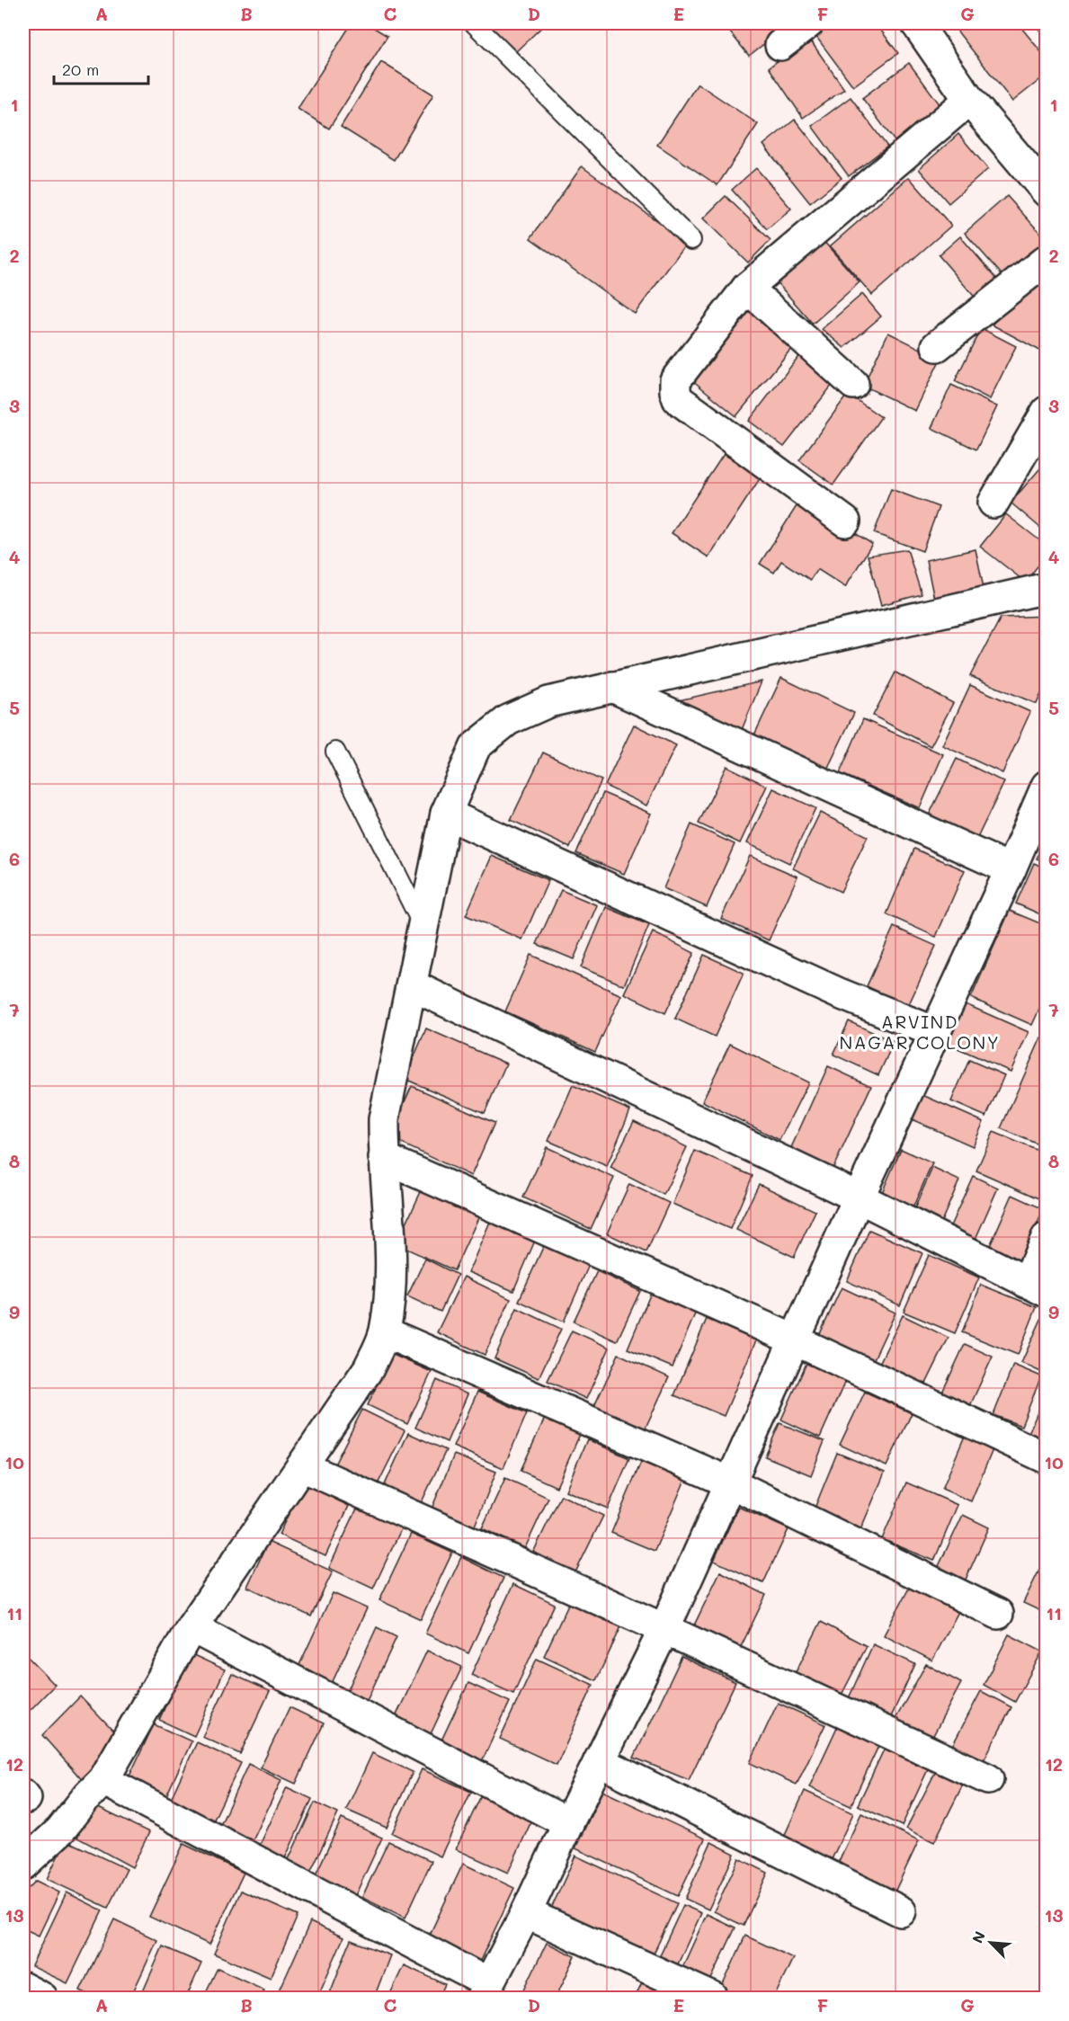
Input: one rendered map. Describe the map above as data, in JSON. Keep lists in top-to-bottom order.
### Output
{
  "districts": ["ARVIND NAGAR COLONY"],
  "scale_bar": "20 m",
  "north": "top left",
  "grid": {
    "columns": [
      "A",
      "B",
      "C",
      "D",
      "E",
      "F",
      "G"
    ],
    "rows": [
      "1",
      "2",
      "3",
      "4",
      "5",
      "6",
      "7",
      "8",
      "9",
      "10",
      "11",
      "12",
      "13"
    ]
  }
}
